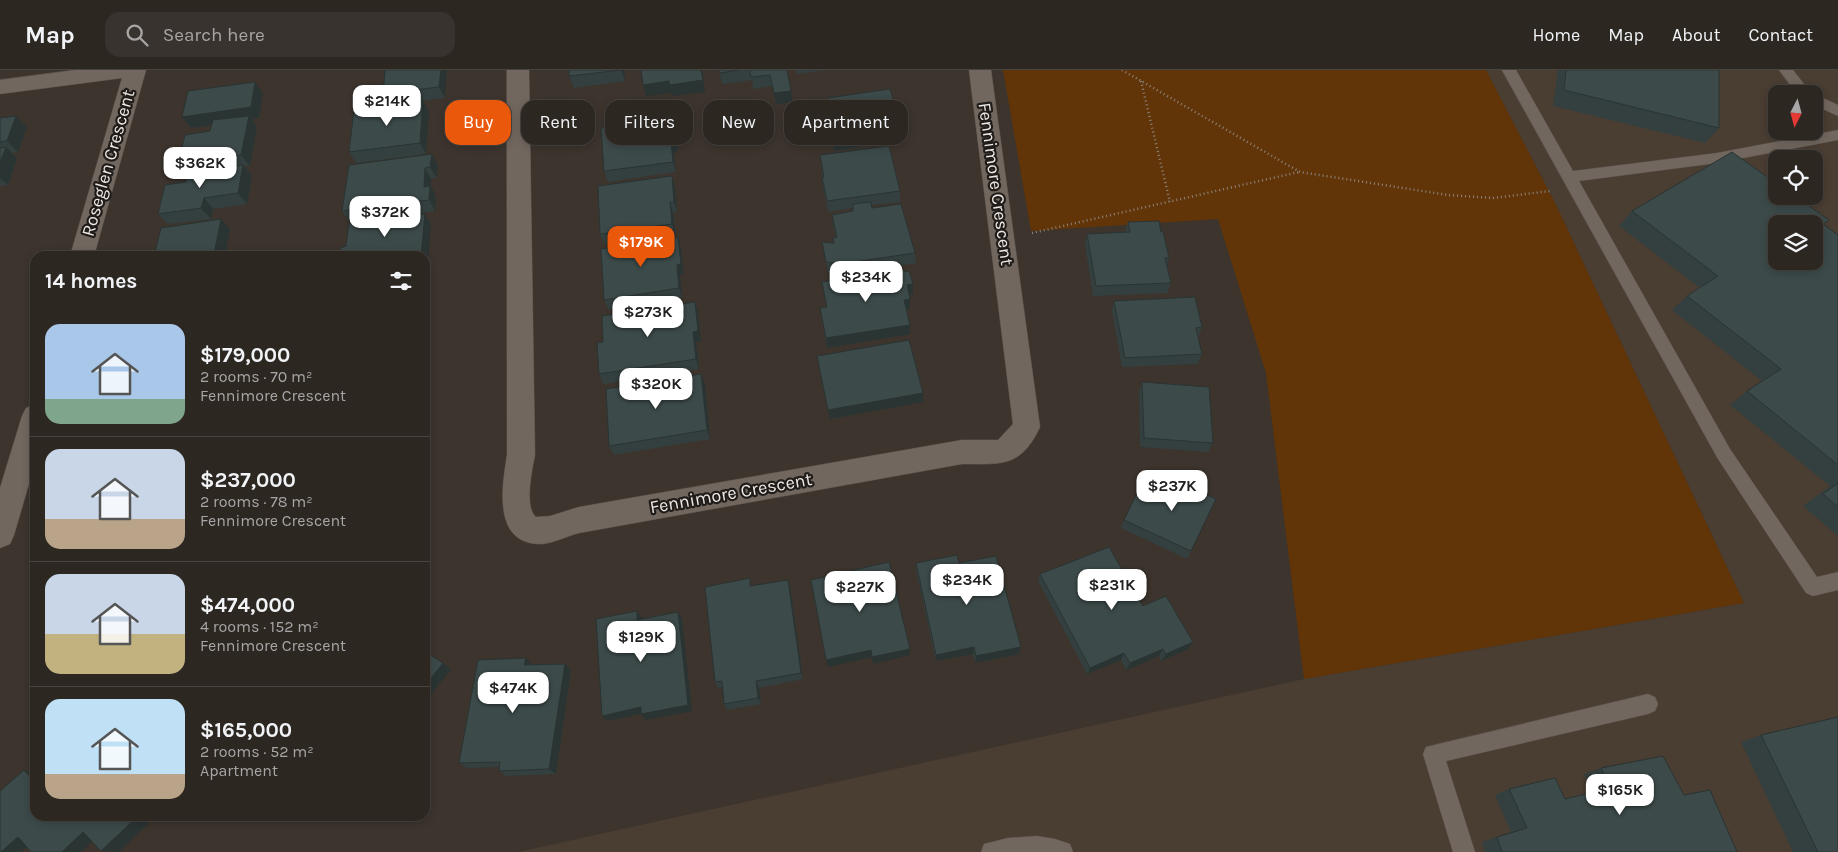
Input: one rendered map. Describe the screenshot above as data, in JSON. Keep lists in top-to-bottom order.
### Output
{
  "streets": {
    "street": ["Roseglen Crescent", "Fennimore Crescent"]
  },
  "north": "bottom",
  "page": {
    "header": "Map",
    "search": "Search here",
    "nav": [
      "Home",
      "Map",
      "About",
      "Contact"
    ],
    "price": [
      "$214K",
      "$362K",
      "$372K",
      "$179K",
      "$234K",
      "$273K",
      "$320K",
      "$237K",
      "$234K",
      "$231K",
      "$227K",
      "$129K",
      "$474K",
      "$165K"
    ],
    "chip": [
      "Buy",
      "Rent",
      "Filters",
      "New",
      "Apartment"
    ],
    "heading": "14 homes",
    "list": [
      {
        "name": "$179,000",
        "note": "2 rooms · 70 m² · Fennimore Crescent"
      },
      {
        "name": "$237,000",
        "note": "2 rooms · 78 m² · Fennimore Crescent"
      },
      {
        "name": "$474,000",
        "note": "4 rooms · 152 m² · Fennimore Crescent"
      },
      {
        "name": "$165,000",
        "note": "2 rooms · 52 m² · Apartment"
      }
    ]
  }
}
